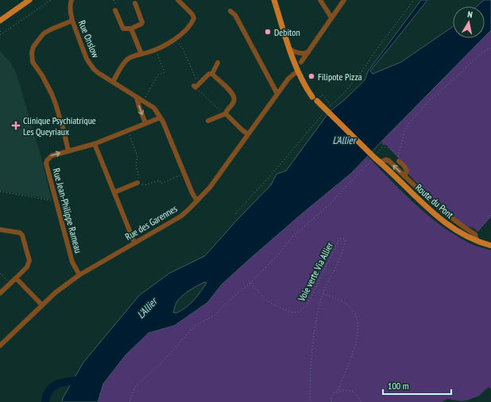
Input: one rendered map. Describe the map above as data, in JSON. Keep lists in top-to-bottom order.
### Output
{
  "streets": {
    "main road": ["Route du Pont"],
    "street": ["Rue Onslow", "Rue Jean-Philippe Rameau", "Rue des Garennes"],
    "path": ["Voie verte Via Allier"]
  },
  "crossings": [
    ["Rue Onslow", "Rue des Garennes"],
    ["Rue Jean-Philippe Rameau", "Rue des Garennes"]
  ],
  "water": ["L'Allier"],
  "places": {
    "other": ["Debiton", "Filipote Pizza"],
    "health": ["Clinique Psychiatrique Les Queyriaux"]
  },
  "scale_bar": "100 m",
  "north": "top"
}
